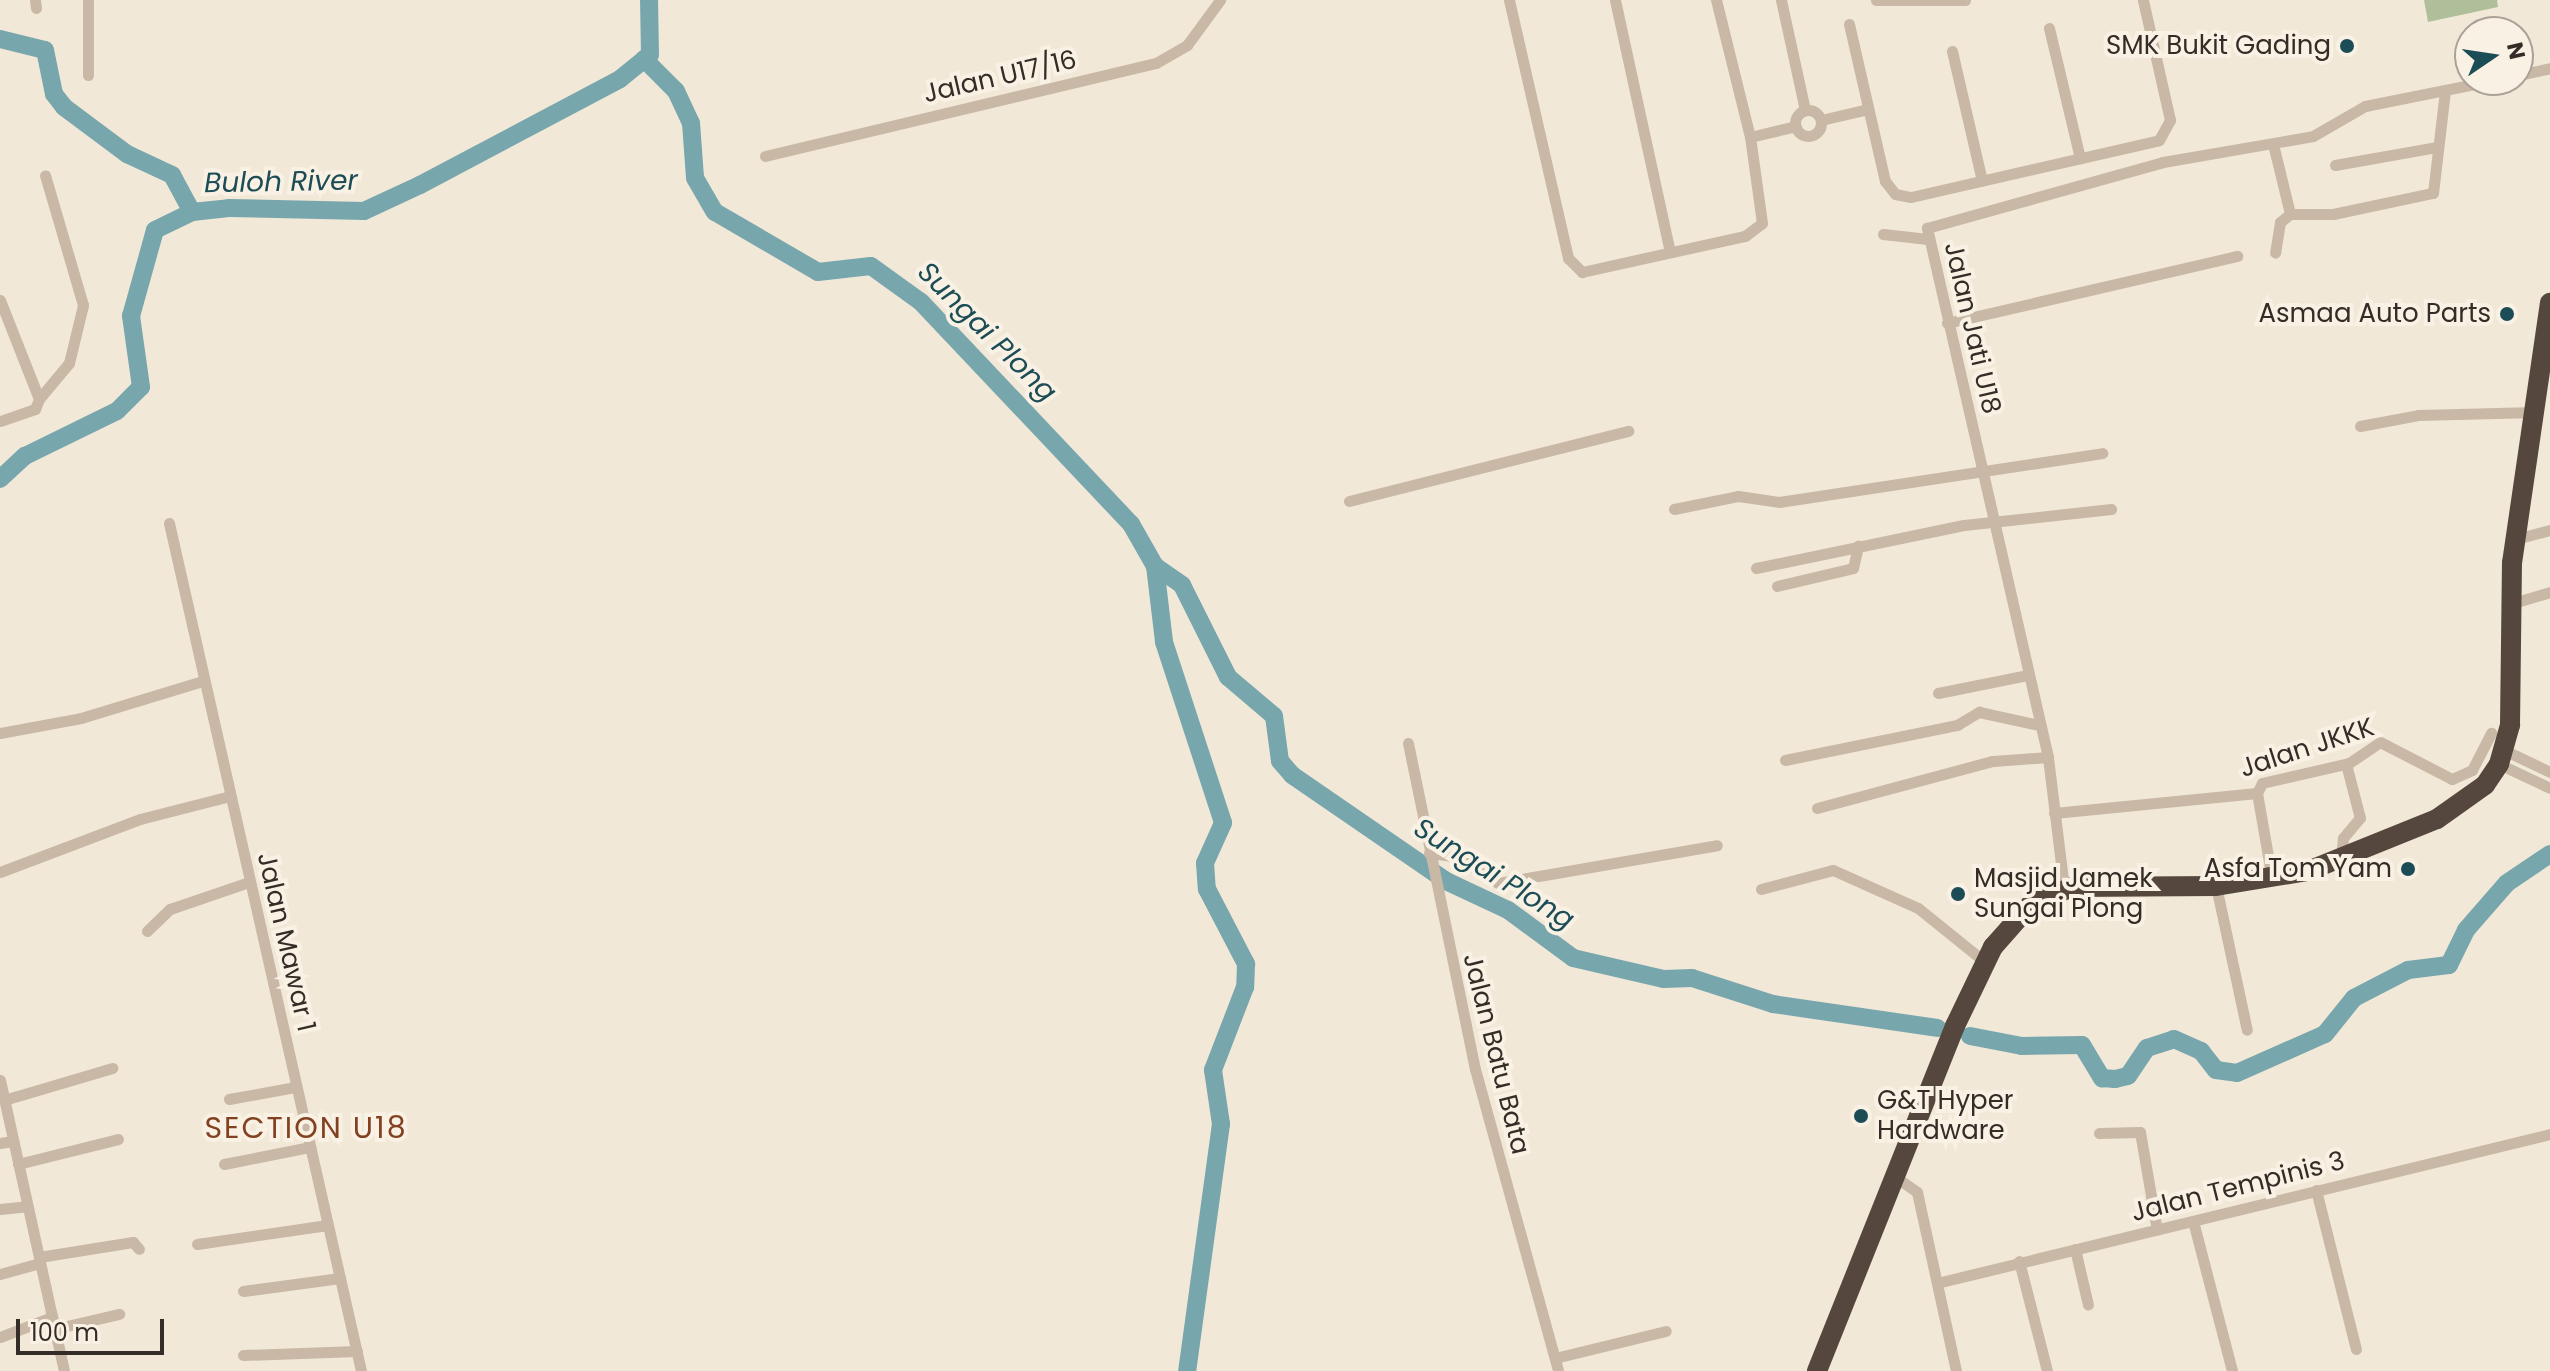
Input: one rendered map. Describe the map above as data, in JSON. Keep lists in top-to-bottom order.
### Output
{
  "streets": {
    "street": [
      "Jalan U17/16",
      "Jalan Jati U18",
      "Jalan JKKK",
      "Jalan Mawar 1",
      "Jalan Batu Bata",
      "Jalan Tempinis 3"
    ]
  },
  "crossings": [
    ["Jalan Jati U18", "Jalan JKKK"]
  ],
  "districts": ["SECTION U18"],
  "water": ["Buloh River", "Sungai Plong"],
  "places": [
    "SMK Bukit Gading",
    "Asmaa Auto Parts",
    "Asfa Tom Yam",
    "Masjid Jamek Sungai Plong",
    "G&T Hyper Hardware"
  ],
  "scale_bar": "100 m",
  "north": "right"
}
